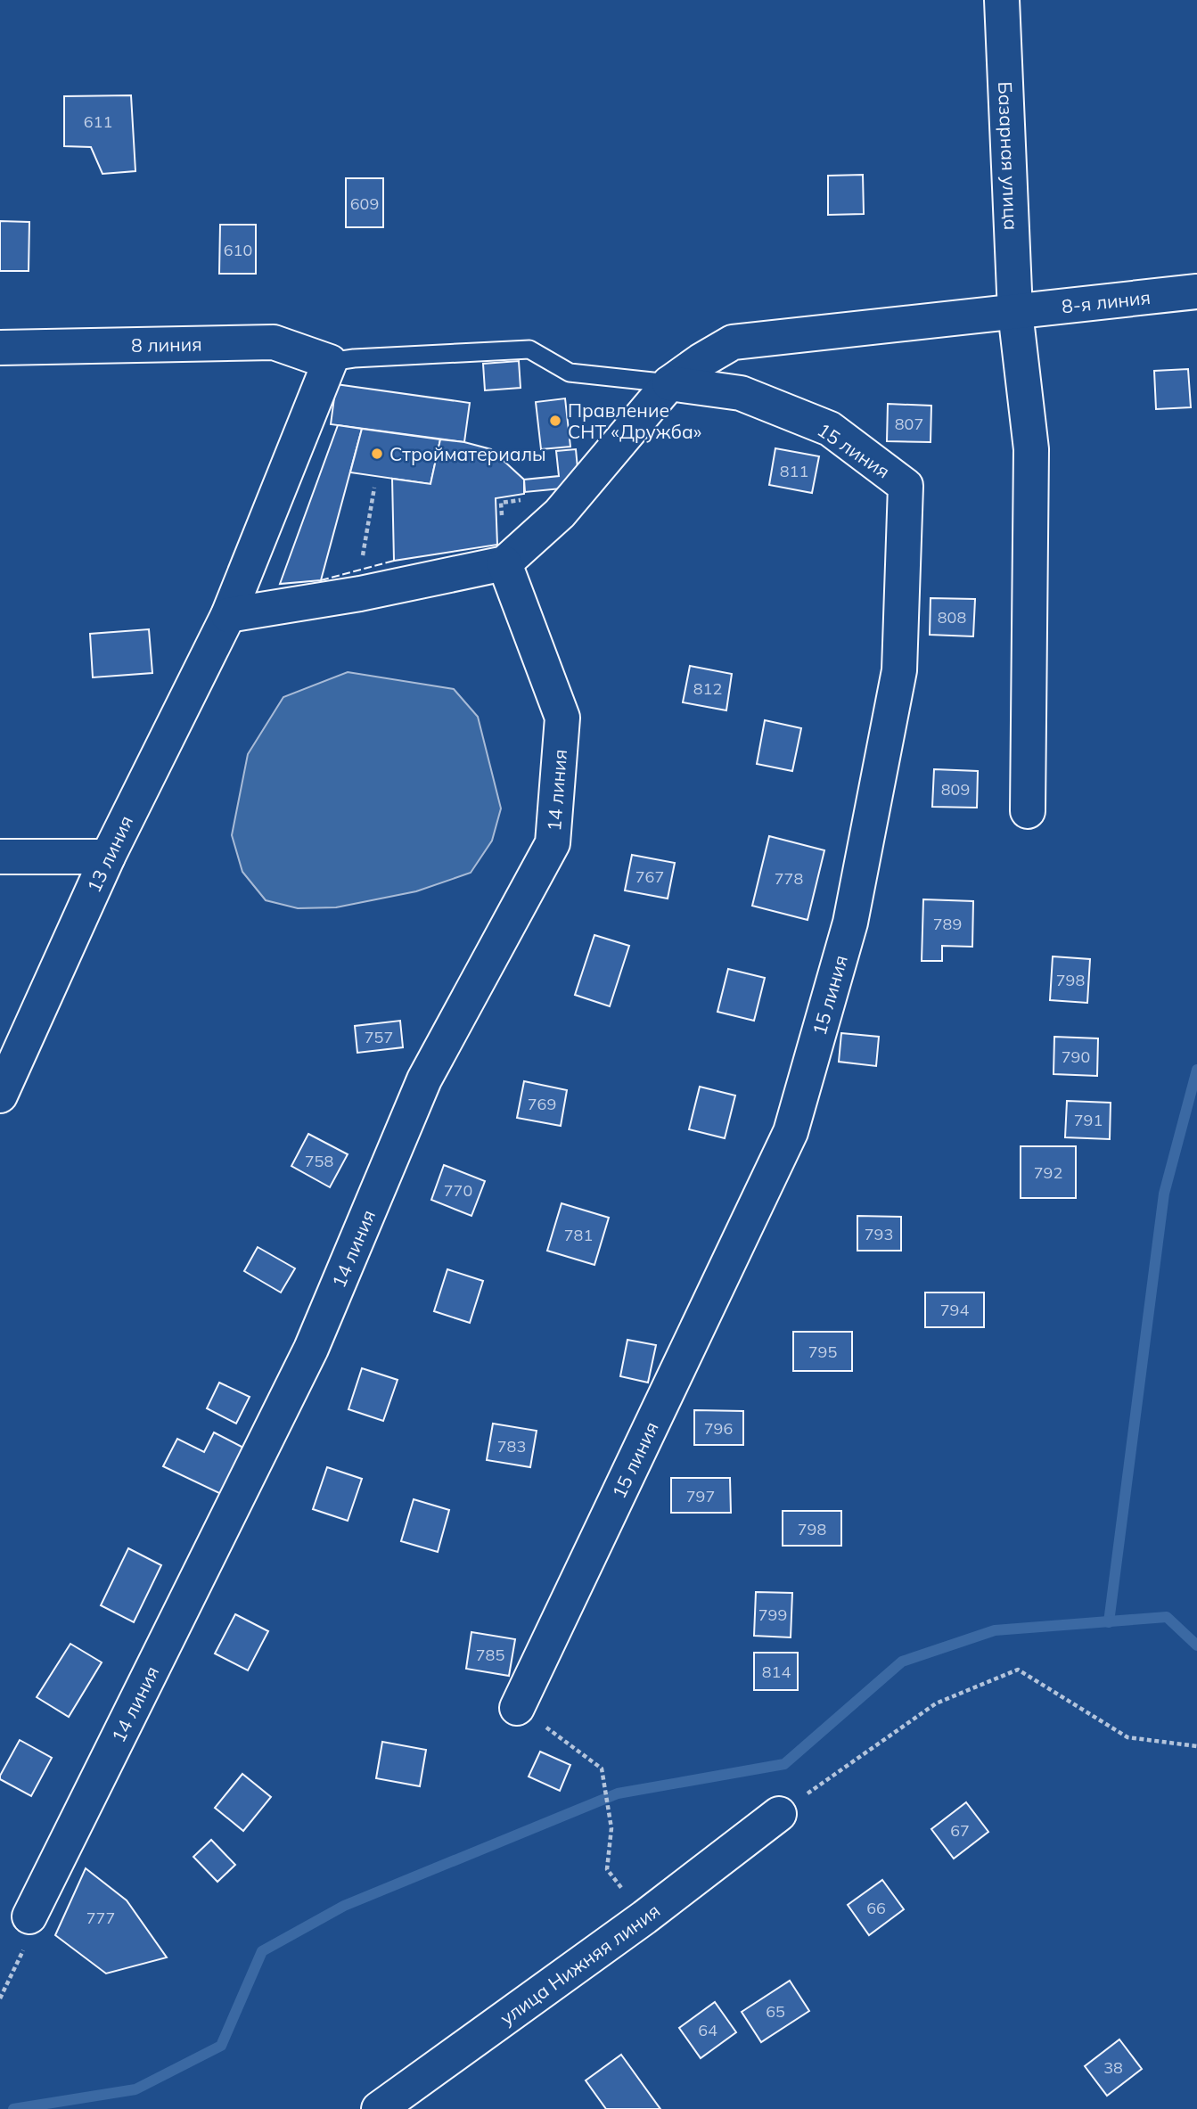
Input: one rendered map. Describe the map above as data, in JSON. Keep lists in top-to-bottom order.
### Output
{
  "streets": {
    "street": [
      "Базарная улица",
      "8-я линия",
      "8 линия",
      "15 линия",
      "14 линия",
      "13 линия",
      "улица Нижняя линия"
    ]
  },
  "crossings": [
    ["Базарная улица", "8-я линия"],
    ["8-я линия", "15 линия"],
    ["8-я линия", "14 линия"],
    ["8 линия", "13 линия"]
  ],
  "places": ["Правление СНТ «Дружба»", "Стройматериалы"],
  "house_numbers": [
    "611",
    "609",
    "610",
    "807",
    "811",
    "808",
    "812",
    "809",
    "767",
    "778",
    "789",
    "798",
    "757",
    "790",
    "769",
    "791",
    "758",
    "792",
    "770",
    "793",
    "781",
    "794",
    "795",
    "796",
    "783",
    "797",
    "798",
    "799",
    "785",
    "814",
    "67",
    "66",
    "777",
    "65",
    "64",
    "38"
  ]
}
